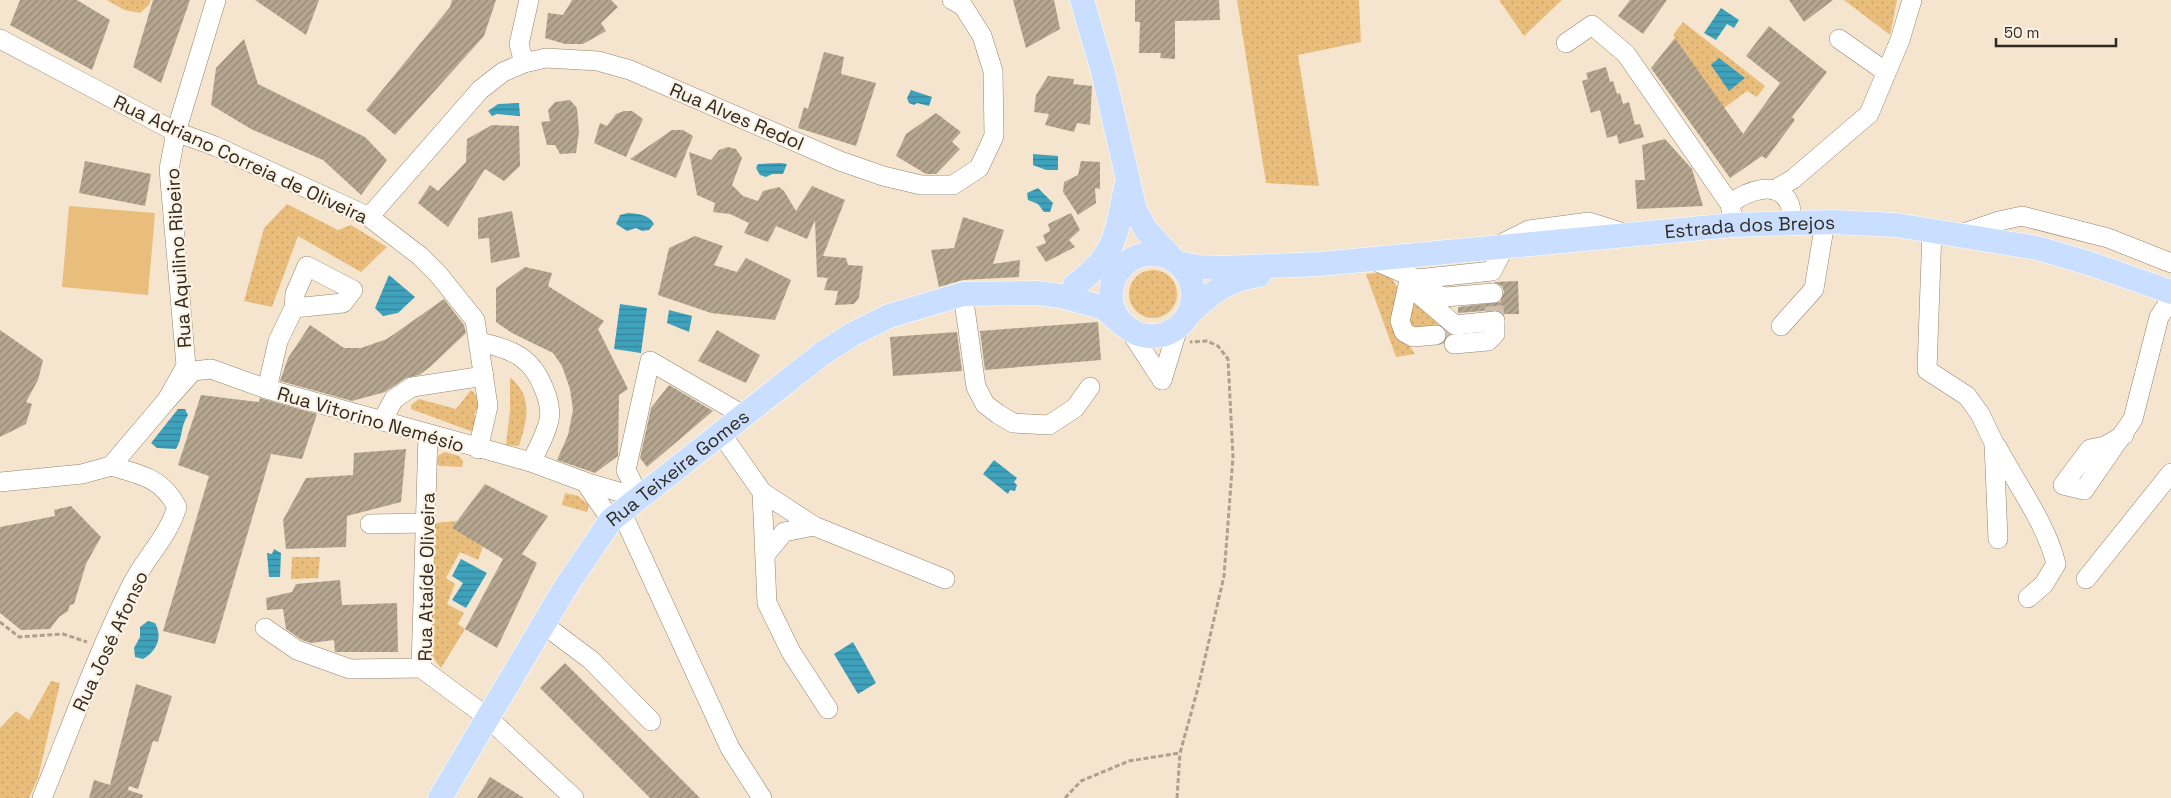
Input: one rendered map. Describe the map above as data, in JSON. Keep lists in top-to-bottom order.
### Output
{
  "streets": {
    "main road": ["Estrada dos Brejos", "Rua Teixeira Gomes"],
    "street": [
      "Rua Alves Redol",
      "Rua Adriano Correia de Oliveira",
      "Rua Aquilino Ribeiro",
      "Rua Vitorino Nemésio",
      "Rua Ataíde Oliveira",
      "Rua José Afonso"
    ]
  },
  "crossings": [
    ["Rua Alves Redol", "Rua Adriano Correia de Oliveira"],
    ["Rua Adriano Correia de Oliveira", "Rua Aquilino Ribeiro"],
    ["Rua Adriano Correia de Oliveira", "Rua Vitorino Nemésio"],
    ["Estrada dos Brejos", "Rua Teixeira Gomes"],
    ["Rua Aquilino Ribeiro", "Rua José Afonso"],
    ["Rua Vitorino Nemésio", "Rua Teixeira Gomes"],
    ["Rua Vitorino Nemésio", "Rua Ataíde Oliveira"],
    ["Rua Teixeira Gomes", "Rua Ataíde Oliveira"]
  ],
  "scale_bar": "50 m"
}
